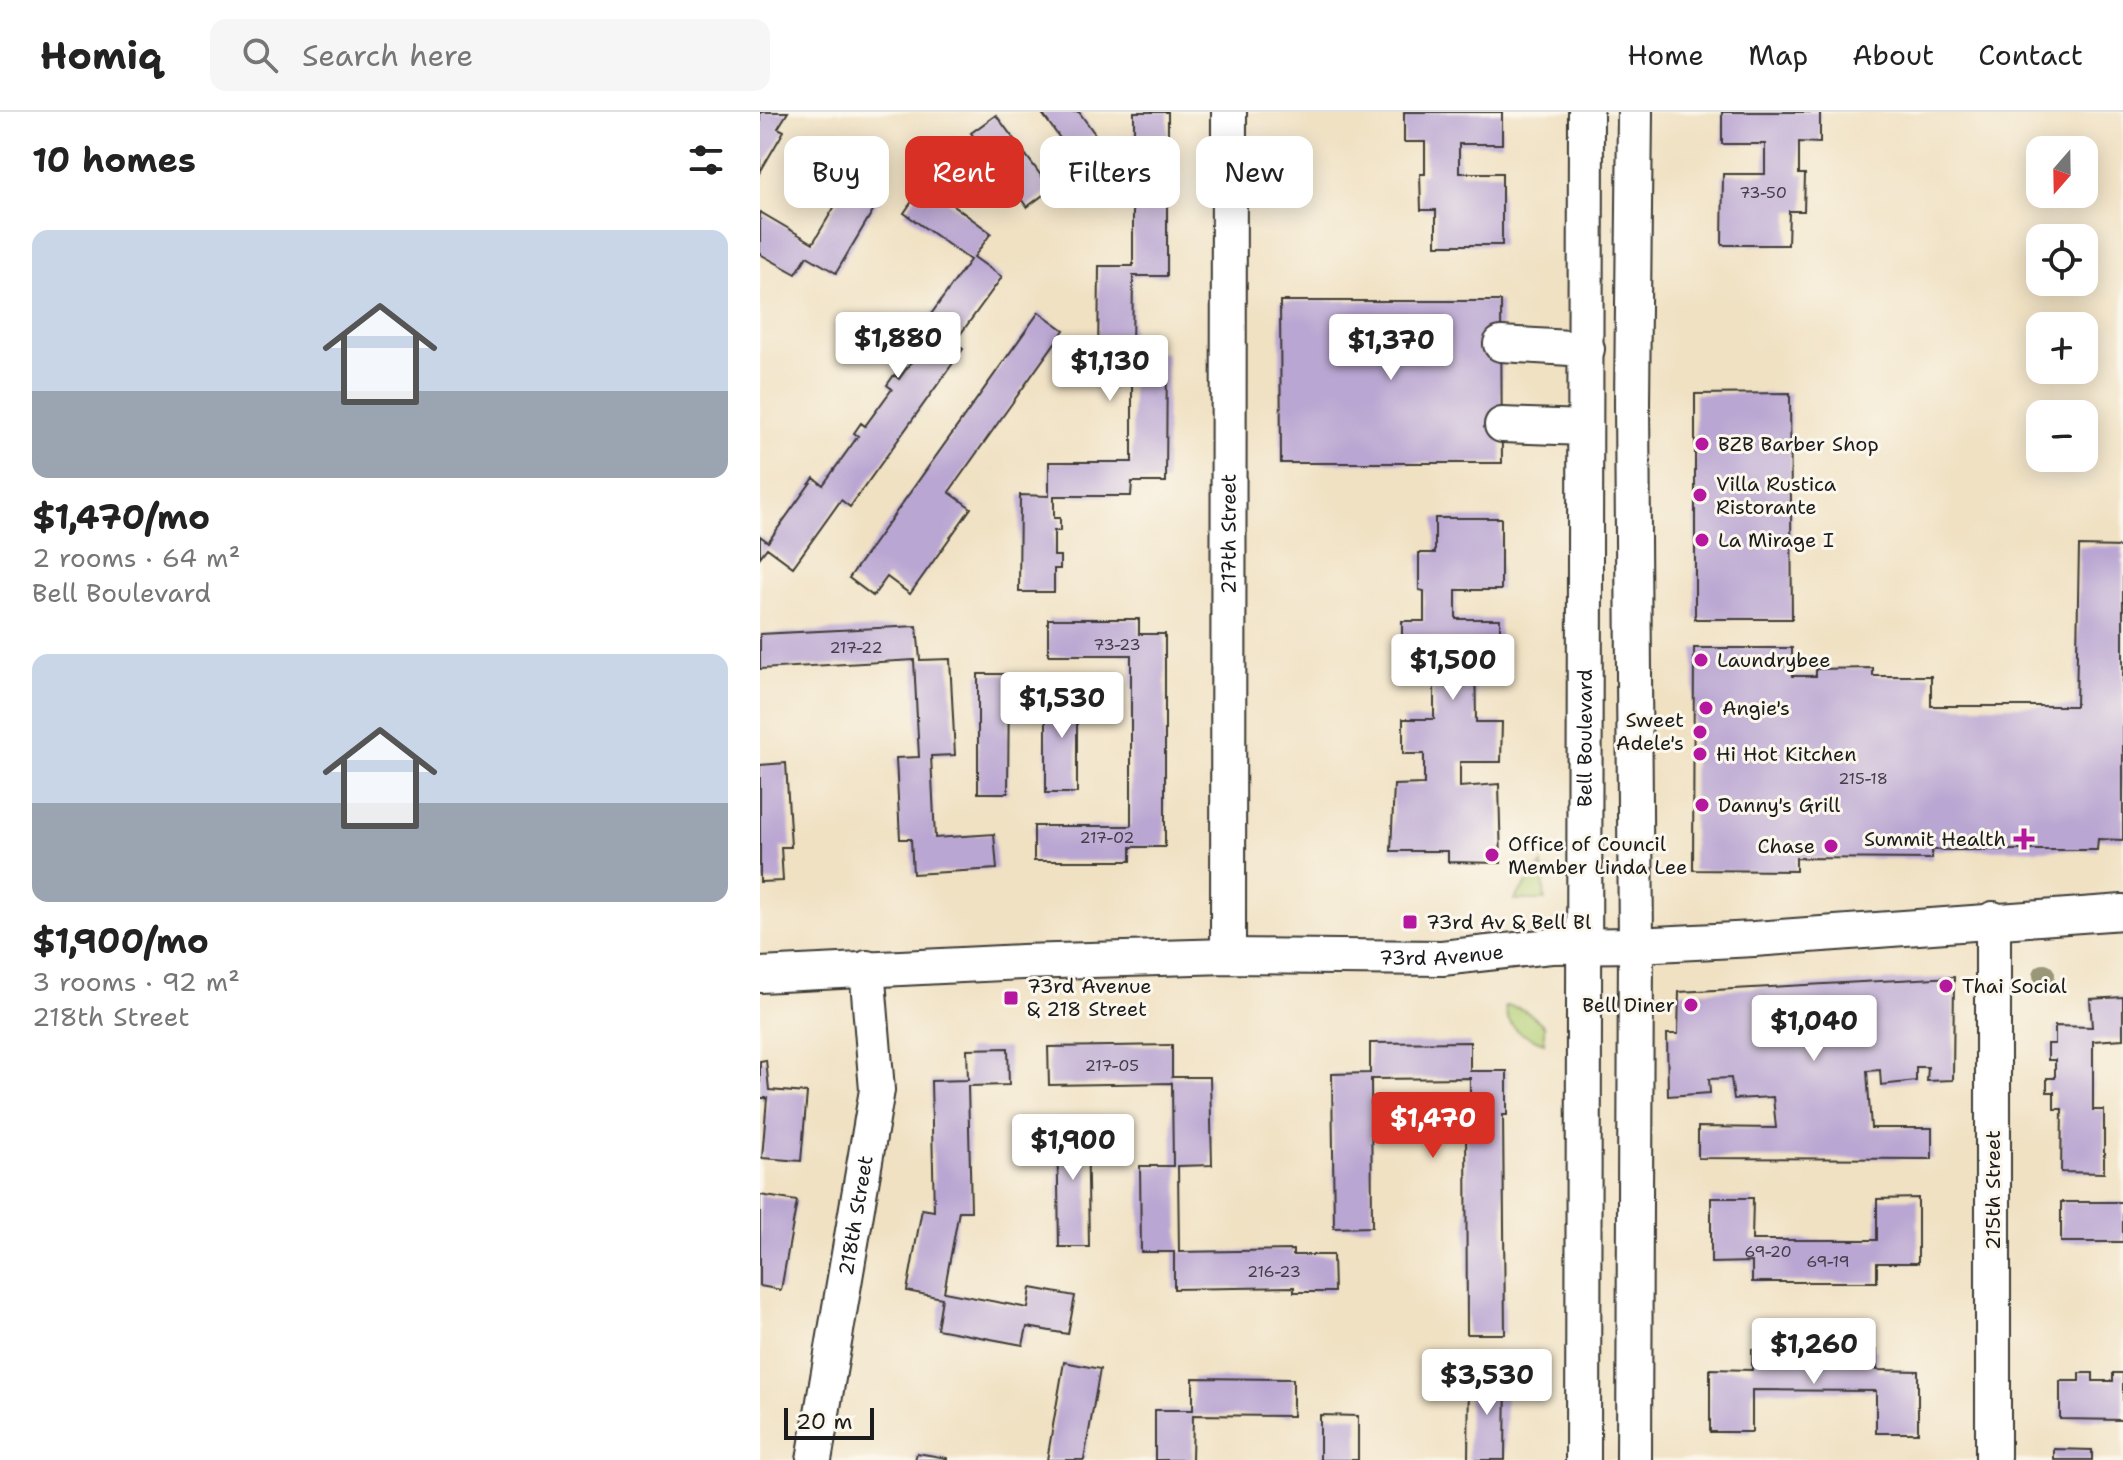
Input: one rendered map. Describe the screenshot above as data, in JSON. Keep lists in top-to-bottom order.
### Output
{
  "streets": {
    "street": [
      "217th Street",
      "Bell Boulevard",
      "73rd Avenue",
      "215th Street",
      "218th Street"
    ]
  },
  "crossings": [
    ["217th Street", "73rd Avenue"],
    ["Bell Boulevard", "73rd Avenue"],
    ["73rd Avenue", "215th Street"],
    ["73rd Avenue", "218th Street"]
  ],
  "places": {
    "other": [
      "BZB Barber Shop",
      "Villa Rustica Ristorante",
      "La Mirage I",
      "Laundrybee",
      "Angie's",
      "Sweet Adele's",
      "Hi Hot Kitchen",
      "Danny's Grill",
      "Chase",
      "Office of Council Member Linda Lee",
      "Thai Social",
      "Bell Diner"
    ],
    "health": ["Summit Health"],
    "transit": ["73rd Av & Bell Bl", "73rd Avenue & 218 Street"]
  },
  "house_numbers": [
    "73-50",
    "73-23",
    "217-22",
    "215-18",
    "217-02",
    "217-05",
    "69-20",
    "69-19",
    "216-23"
  ],
  "scale_bar": "20 m",
  "north": "bottom",
  "page": {
    "header": "Homiq",
    "search": "Search here",
    "nav": [
      "Home",
      "Map",
      "About",
      "Contact"
    ],
    "heading": "10 homes",
    "map_buttons": ["+", "−"],
    "chip": [
      "Buy",
      "Rent",
      "Filters",
      "New"
    ],
    "list": [
      {
        "name": "$1,470/mo",
        "note": "2 rooms · 64 m² · Bell Boulevard"
      },
      {
        "name": "$1,900/mo",
        "note": "3 rooms · 92 m² · 218th Street"
      }
    ],
    "price": [
      "$1,880",
      "$1,370",
      "$1,130",
      "$1,500",
      "$1,530",
      "$1,040",
      "$1,470",
      "$1,900",
      "$1,260",
      "$3,530"
    ],
    "scale": "20 m"
  }
}
